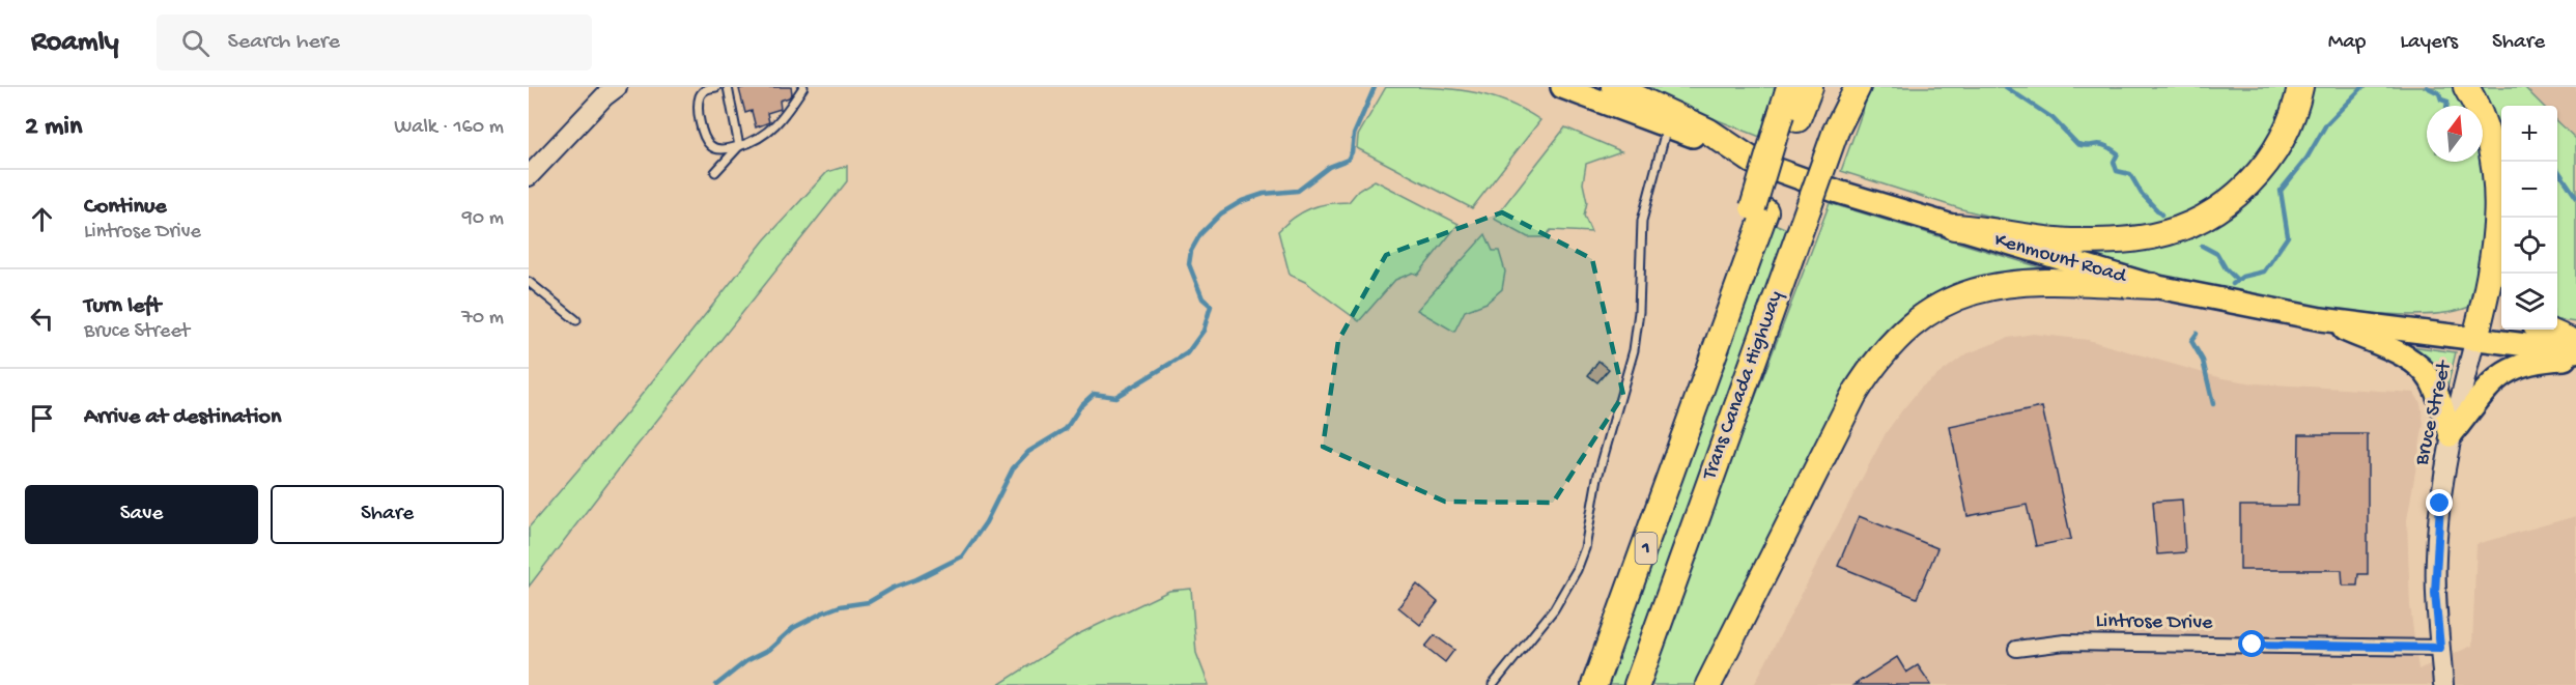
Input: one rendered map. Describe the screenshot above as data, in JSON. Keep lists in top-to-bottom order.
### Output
{
  "streets": {
    "highway": ["Trans Canada Highway", "1"],
    "main road": ["Kenmount Road", "Bruce Street"],
    "street": ["Lintrose Drive"]
  },
  "crossings": [
    ["Kenmount Road", "Bruce Street"],
    ["Bruce Street", "Lintrose Drive"]
  ],
  "north": "top",
  "page": {
    "header": "Roamly",
    "search": "Search here",
    "nav": ["Map", "Layers", "Share"],
    "heading": ["2 min", "Walk · 160 m"],
    "map_buttons": ["+", "−"],
    "list": [
      ["Continue", "Lintrose Drive", "90 m"],
      ["Turn left", "Bruce Street", "70 m"],
      "Arrive at destination"
    ],
    "buttons": ["Save", "Share"]
  }
}
